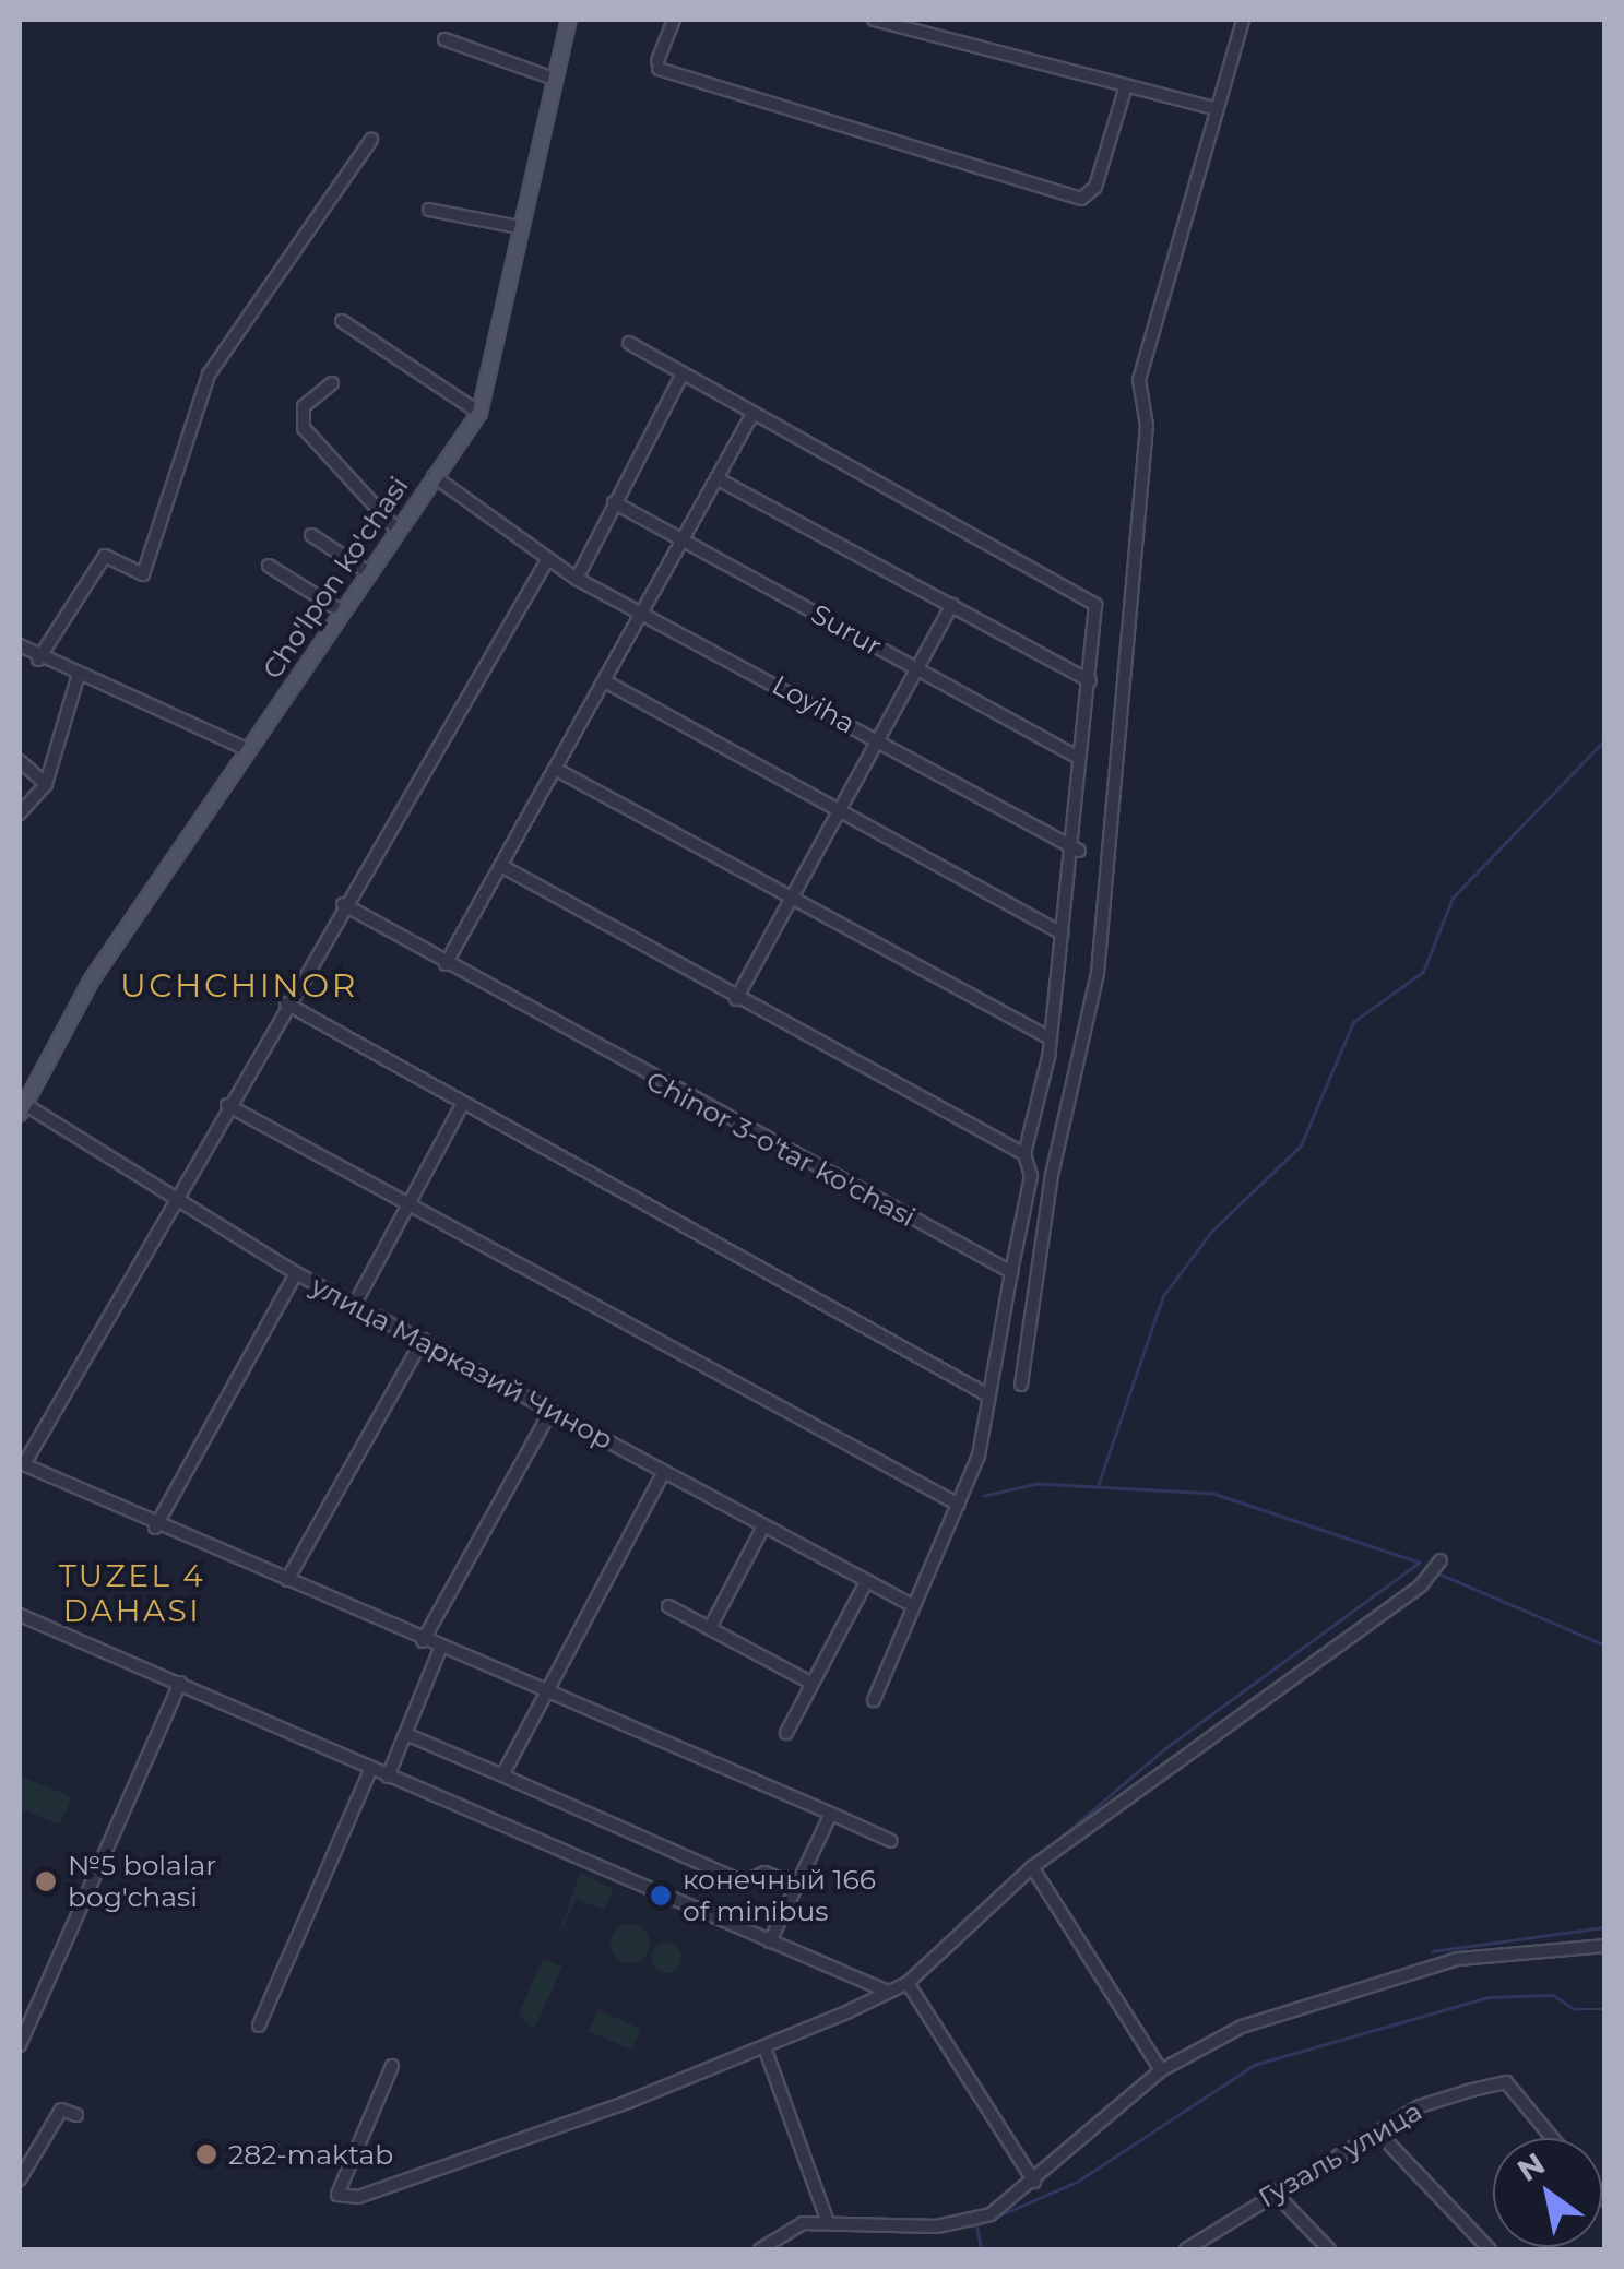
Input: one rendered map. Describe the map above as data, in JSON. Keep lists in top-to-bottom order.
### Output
{
  "streets": {
    "main road": ["Cho'lpon ko'chasi"],
    "street": [
      "Surur",
      "Loyiha",
      "Chinor 3-o'tar ko'chasi",
      "улица Марказий Чинор",
      "Гузаль улица"
    ]
  },
  "crossings": [
    ["Cho'lpon ko'chasi", "Loyiha"],
    ["Cho'lpon ko'chasi", "улица Марказий Чинор"]
  ],
  "districts": ["UCHCHINOR", "TUZEL 4 DAHASI"],
  "places": ["№5 bolalar bog'chasi", "конечный 166 of minibus", "282-maktab"],
  "north": "top left"
}
